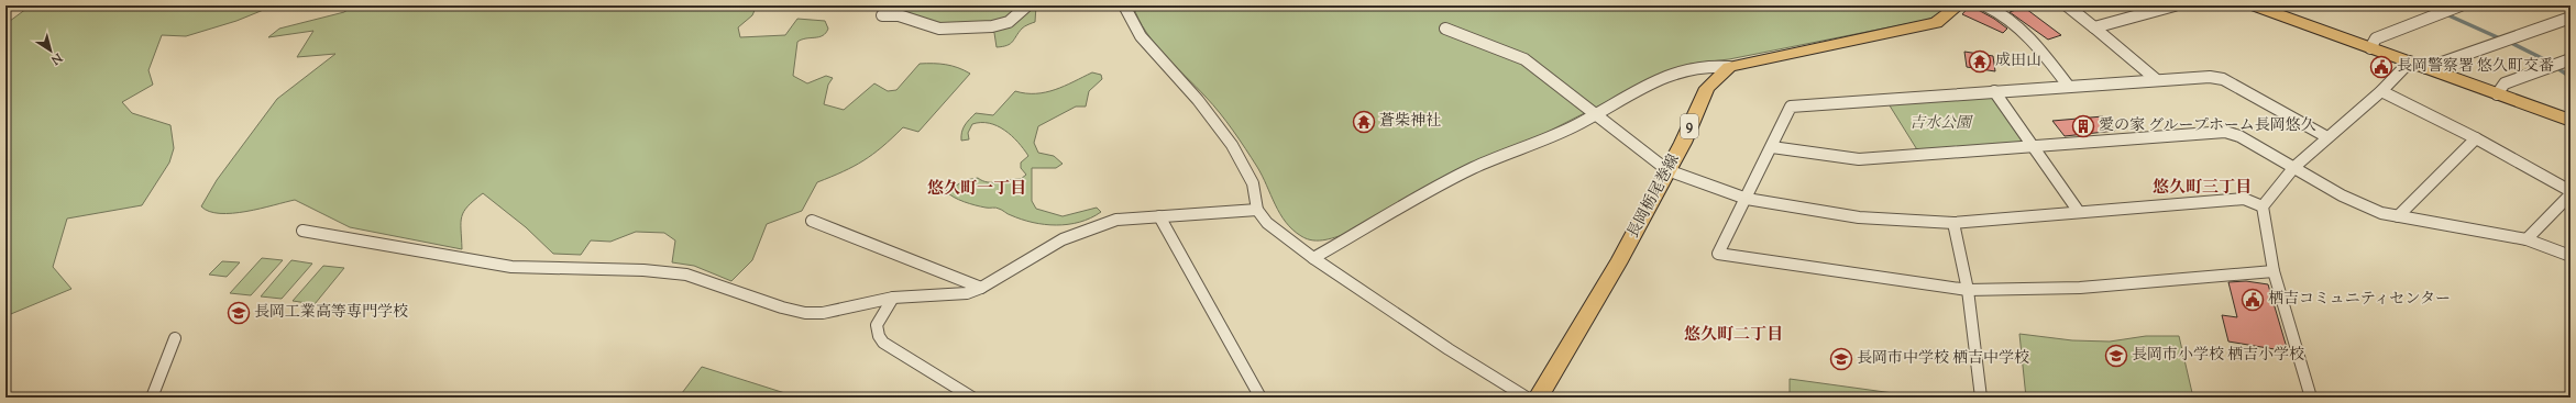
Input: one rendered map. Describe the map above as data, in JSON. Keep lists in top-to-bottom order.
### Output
{
  "streets": {
    "main road": ["9", "長岡栃尾巻線"]
  },
  "districts": ["悠久町三丁目", "悠久町一丁目", "悠久町二丁目"],
  "parks": ["吉水公園"],
  "places": {
    "temple": ["成田山", "蒼柴神社"],
    "public building": ["長岡警察署 悠久町交番", "栖吉コミュニティセンター"],
    "building": ["愛の家 グループホーム長岡悠久"],
    "school or university": ["長岡工業高等専門学校", "長岡市小学校 栖吉小学校", "長岡市中学校 栖吉中学校"]
  },
  "north": "bottom right"
}
